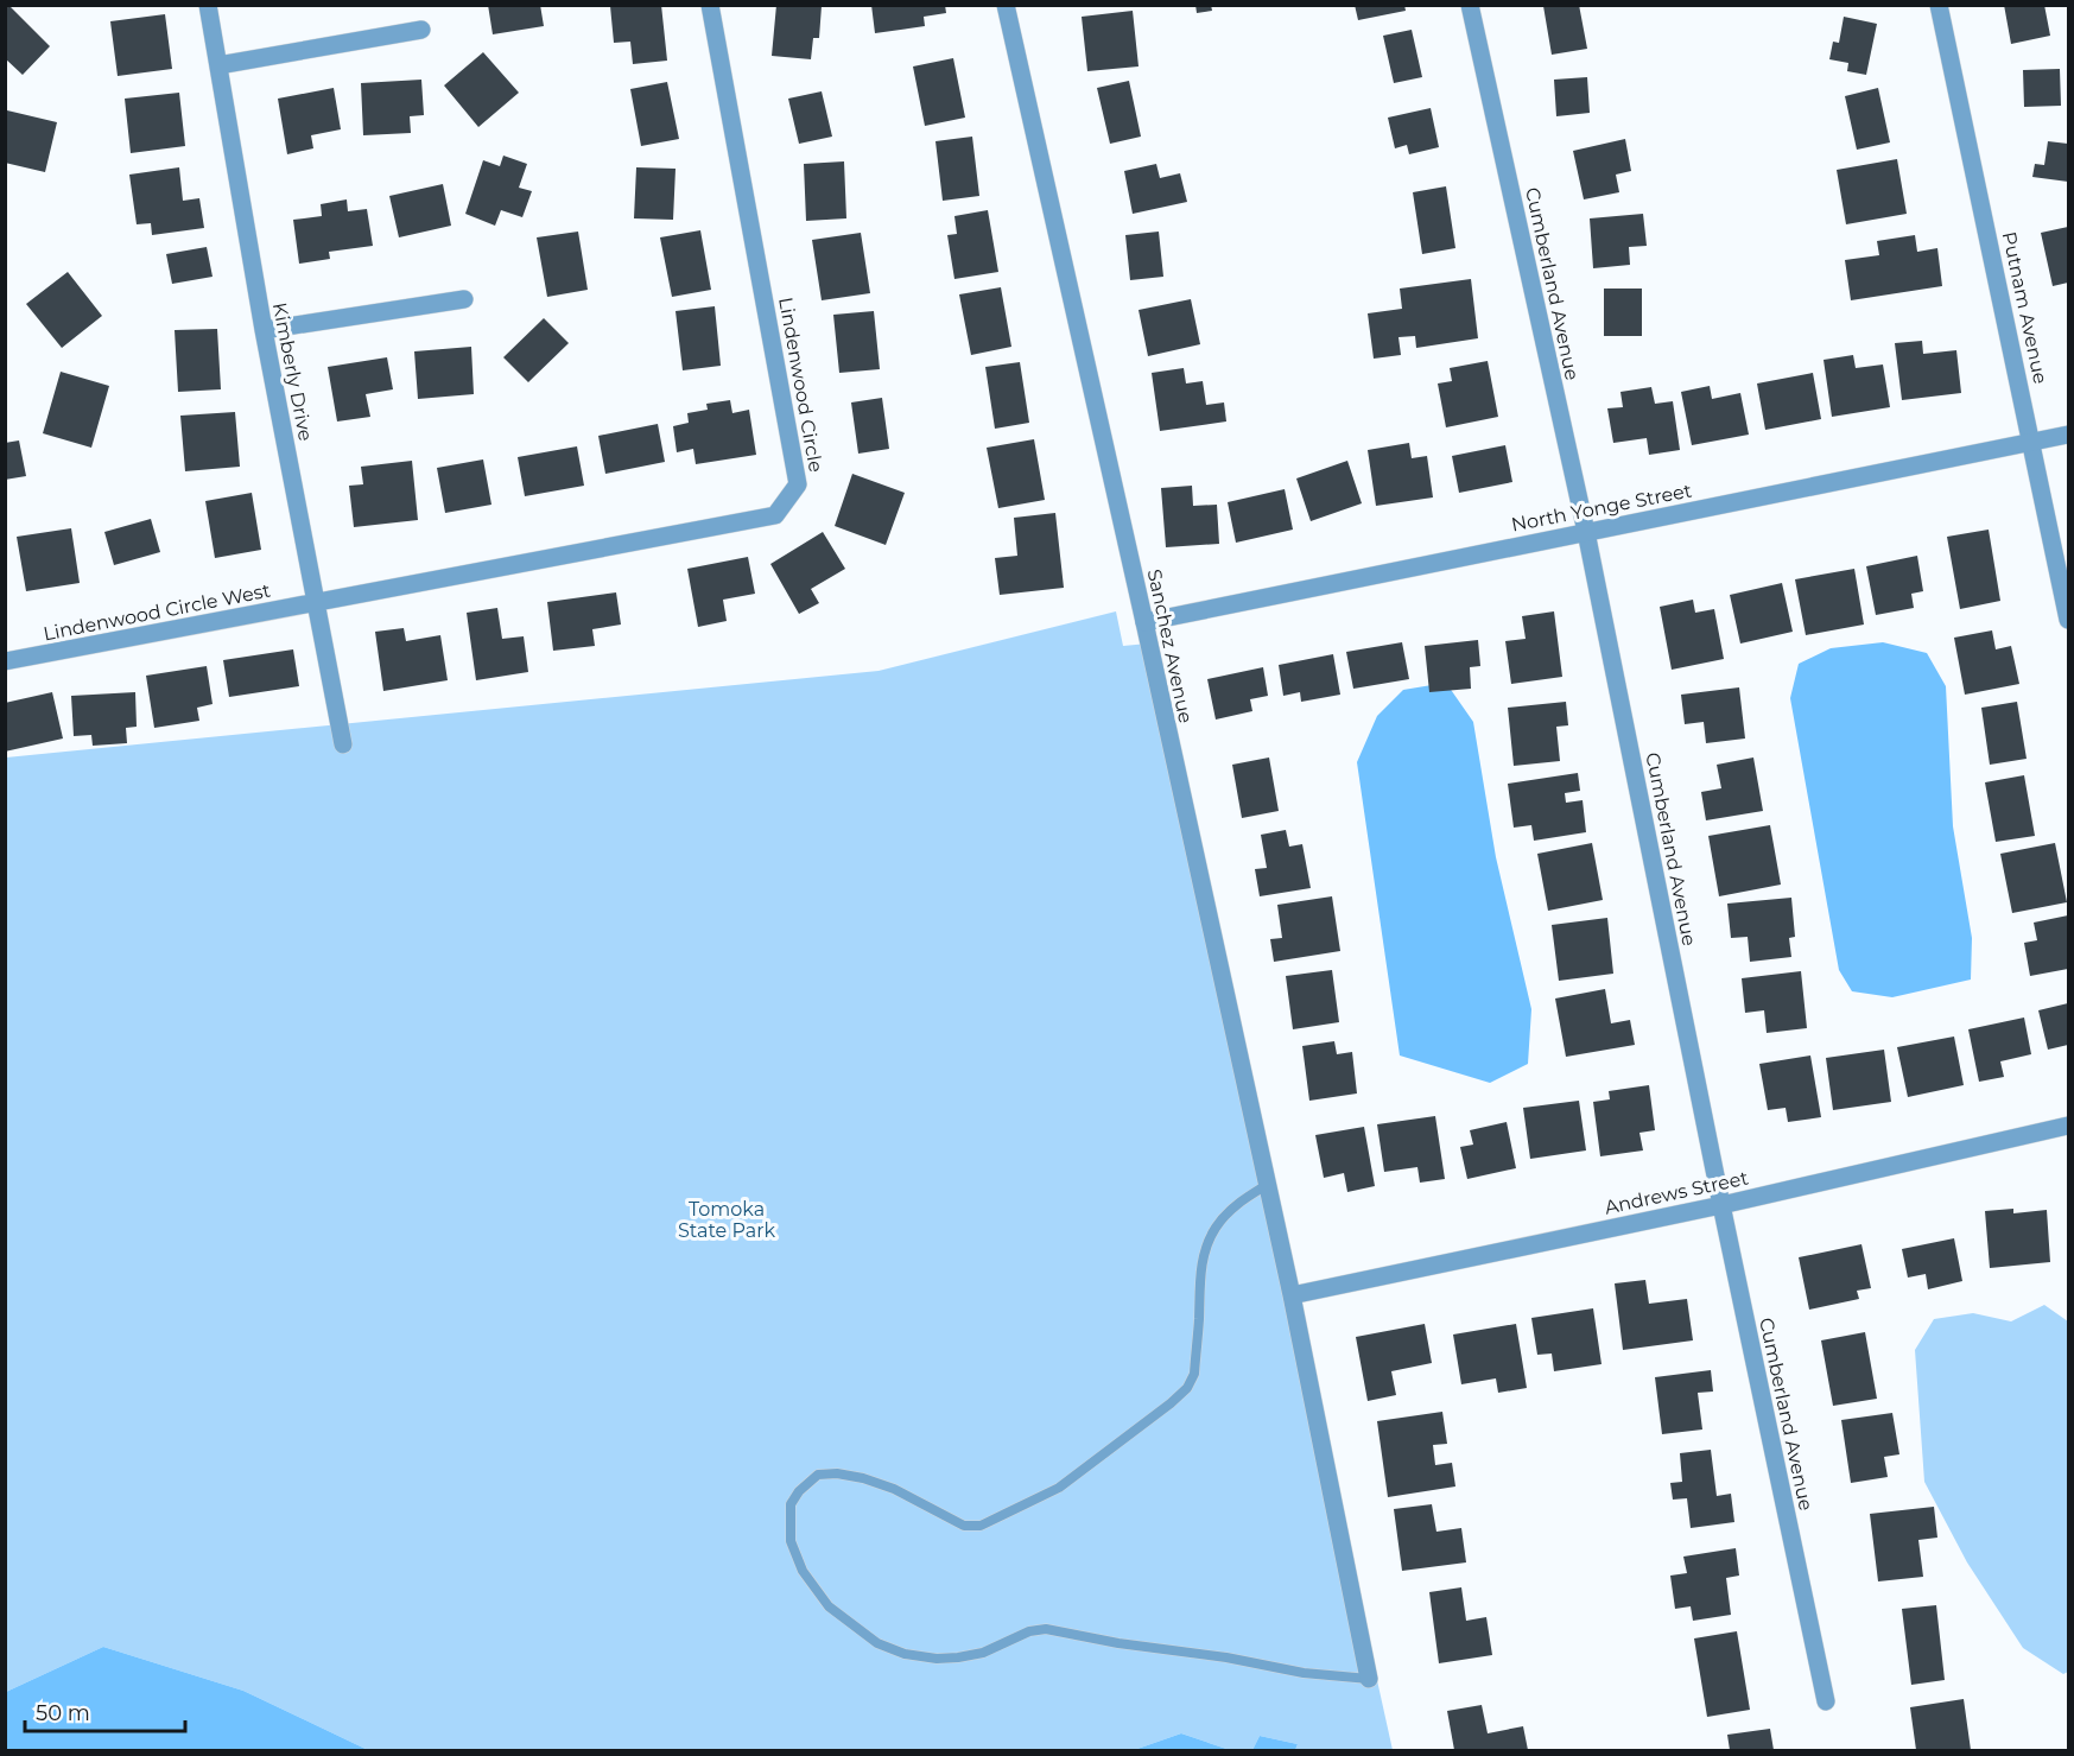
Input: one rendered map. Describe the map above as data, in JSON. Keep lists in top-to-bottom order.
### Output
{
  "streets": {
    "street": [
      "Cumberland Avenue",
      "Putnam Avenue",
      "Kimberly Drive",
      "Lindenwood Circle",
      "North Yonge Street",
      "Lindenwood Circle West",
      "Sanchez Avenue",
      "Andrews Street"
    ]
  },
  "crossings": [
    ["Cumberland Avenue", "North Yonge Street"],
    ["Cumberland Avenue", "Andrews Street"],
    ["Putnam Avenue", "North Yonge Street"],
    ["Kimberly Drive", "Lindenwood Circle"],
    ["Kimberly Drive", "Lindenwood Circle West"],
    ["Lindenwood Circle", "Lindenwood Circle West"],
    ["North Yonge Street", "Sanchez Avenue"],
    ["Sanchez Avenue", "Andrews Street"]
  ],
  "parks": ["Tomoka State Park"],
  "scale_bar": "50 m"
}
